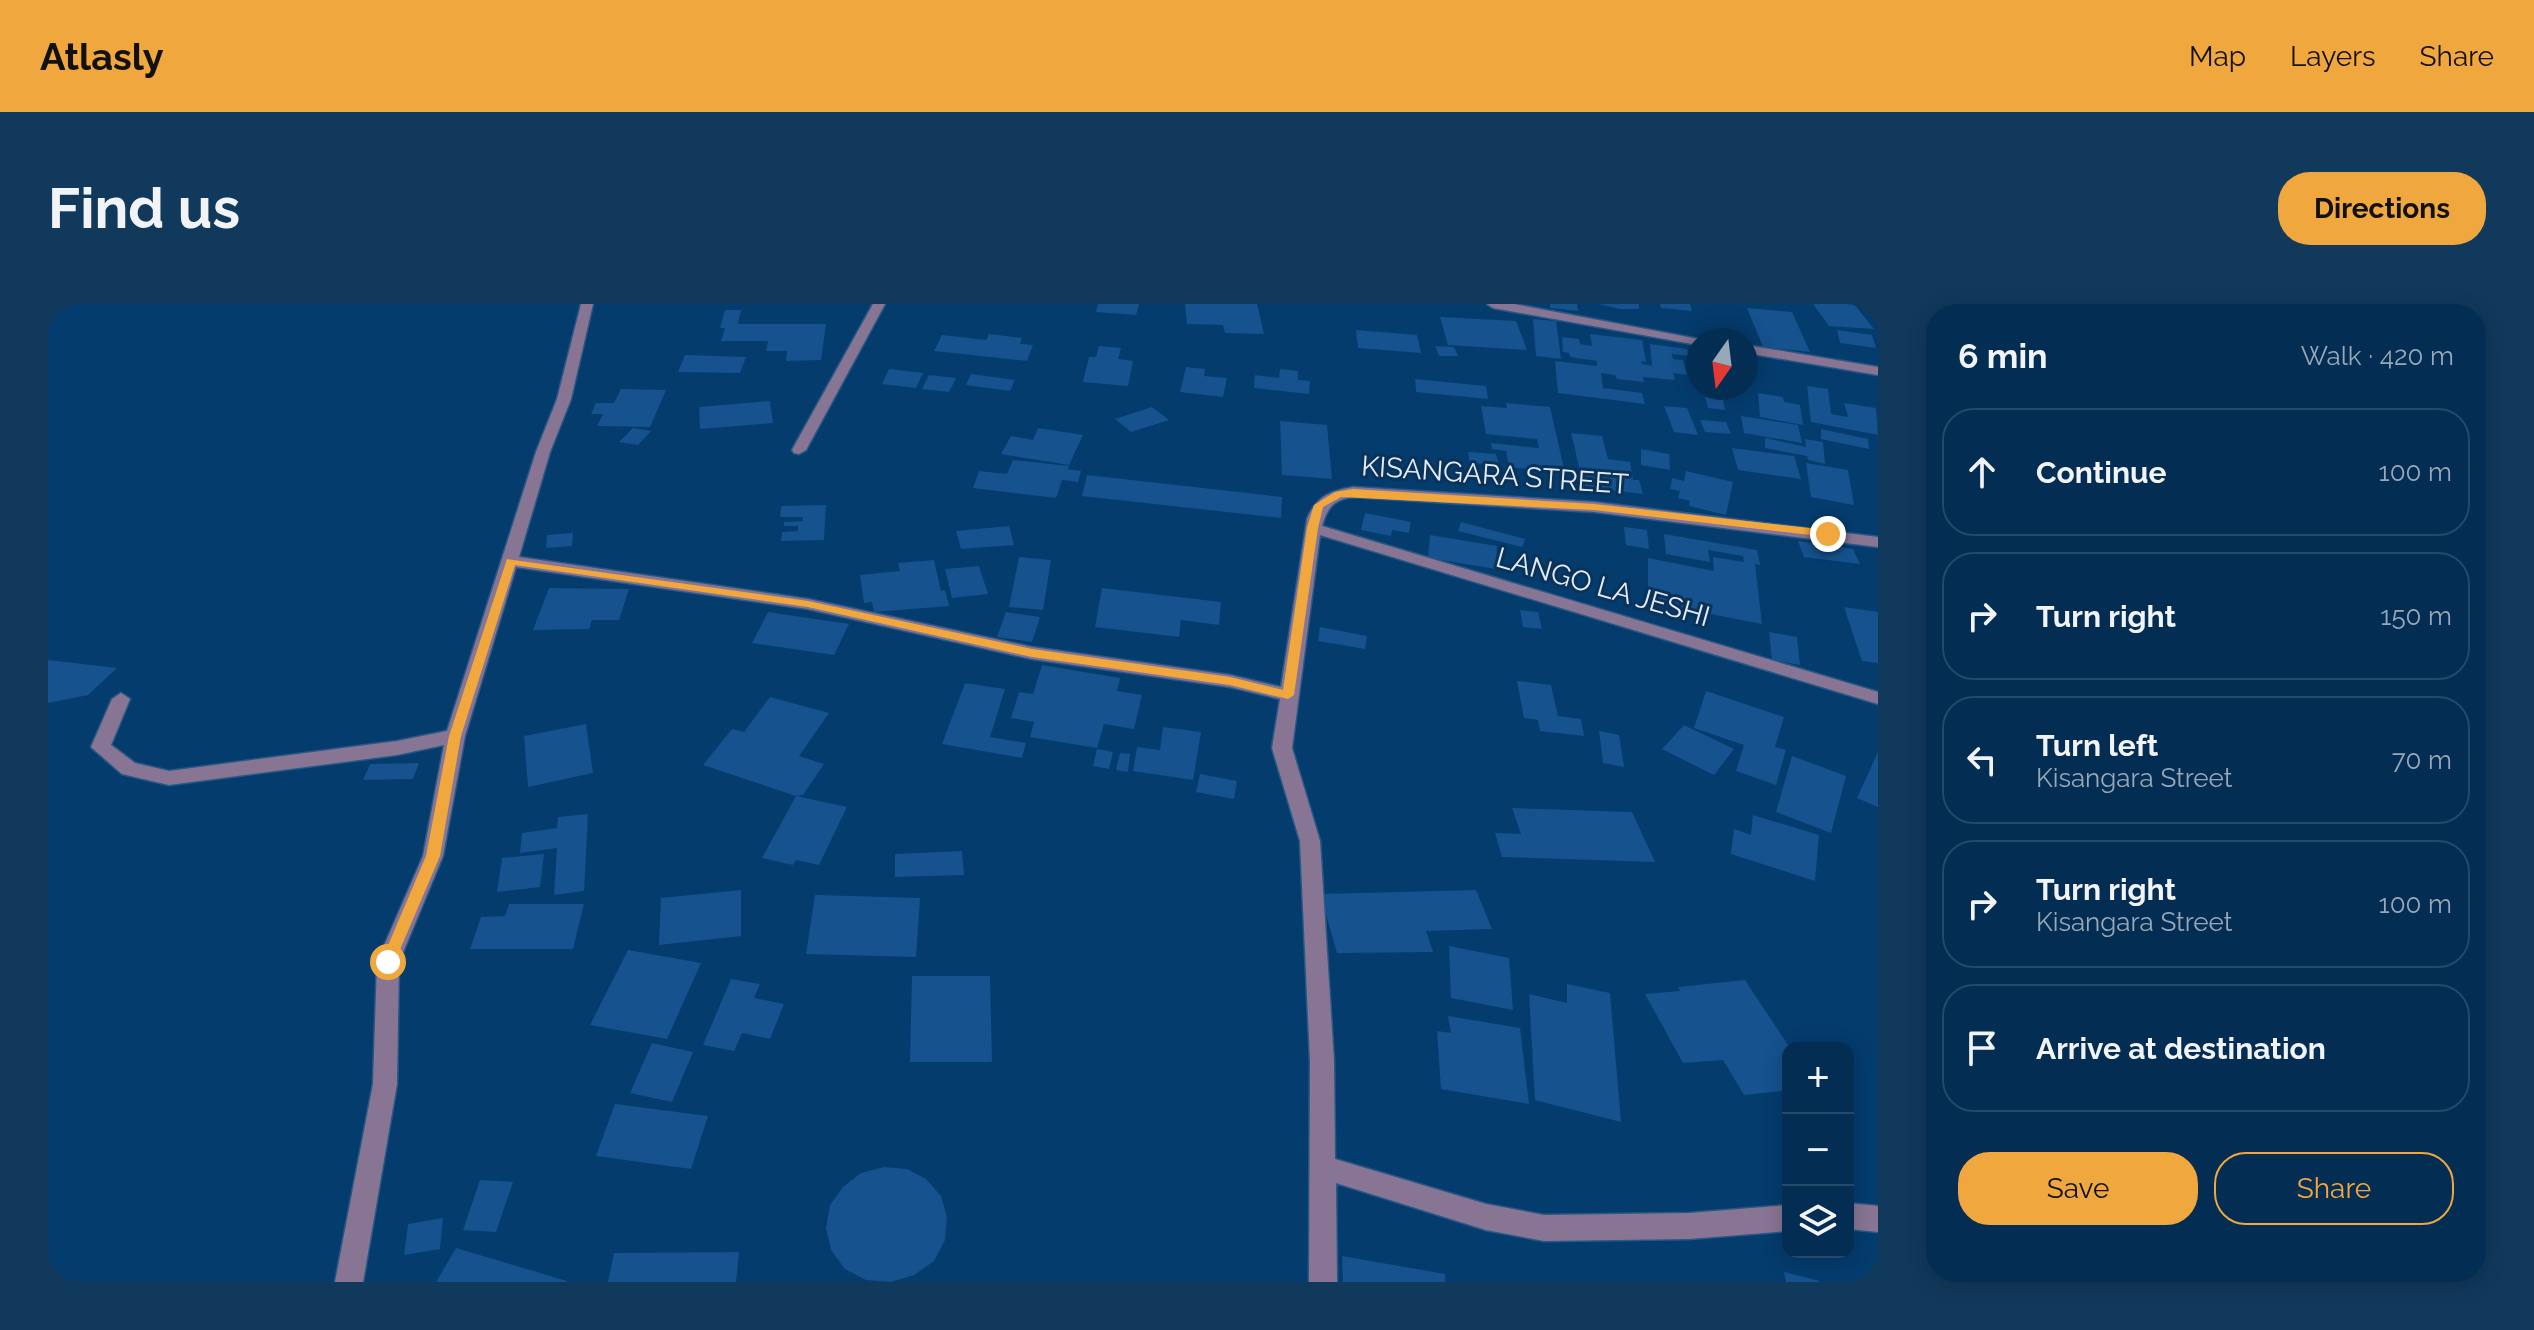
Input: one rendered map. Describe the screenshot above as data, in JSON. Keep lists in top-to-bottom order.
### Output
{
  "streets": {
    "street": ["KISANGARA STREET", "LANGO LA JESHI"]
  },
  "crossings": [
    ["KISANGARA STREET", "LANGO LA JESHI"]
  ],
  "north": "bottom",
  "page": {
    "header": "Atlasly",
    "nav": ["Map", "Layers", "Share"],
    "buttons": [
      "Directions",
      ["Save", "Share"]
    ],
    "title": "Find us",
    "heading": ["6 min", "Walk · 420 m"],
    "list": [
      ["Continue", "100 m"],
      ["Turn right", "150 m"],
      ["Turn left", "Kisangara Street", "70 m"],
      ["Turn right", "Kisangara Street", "100 m"],
      "Arrive at destination"
    ],
    "map_buttons": ["+", "−"]
  }
}
